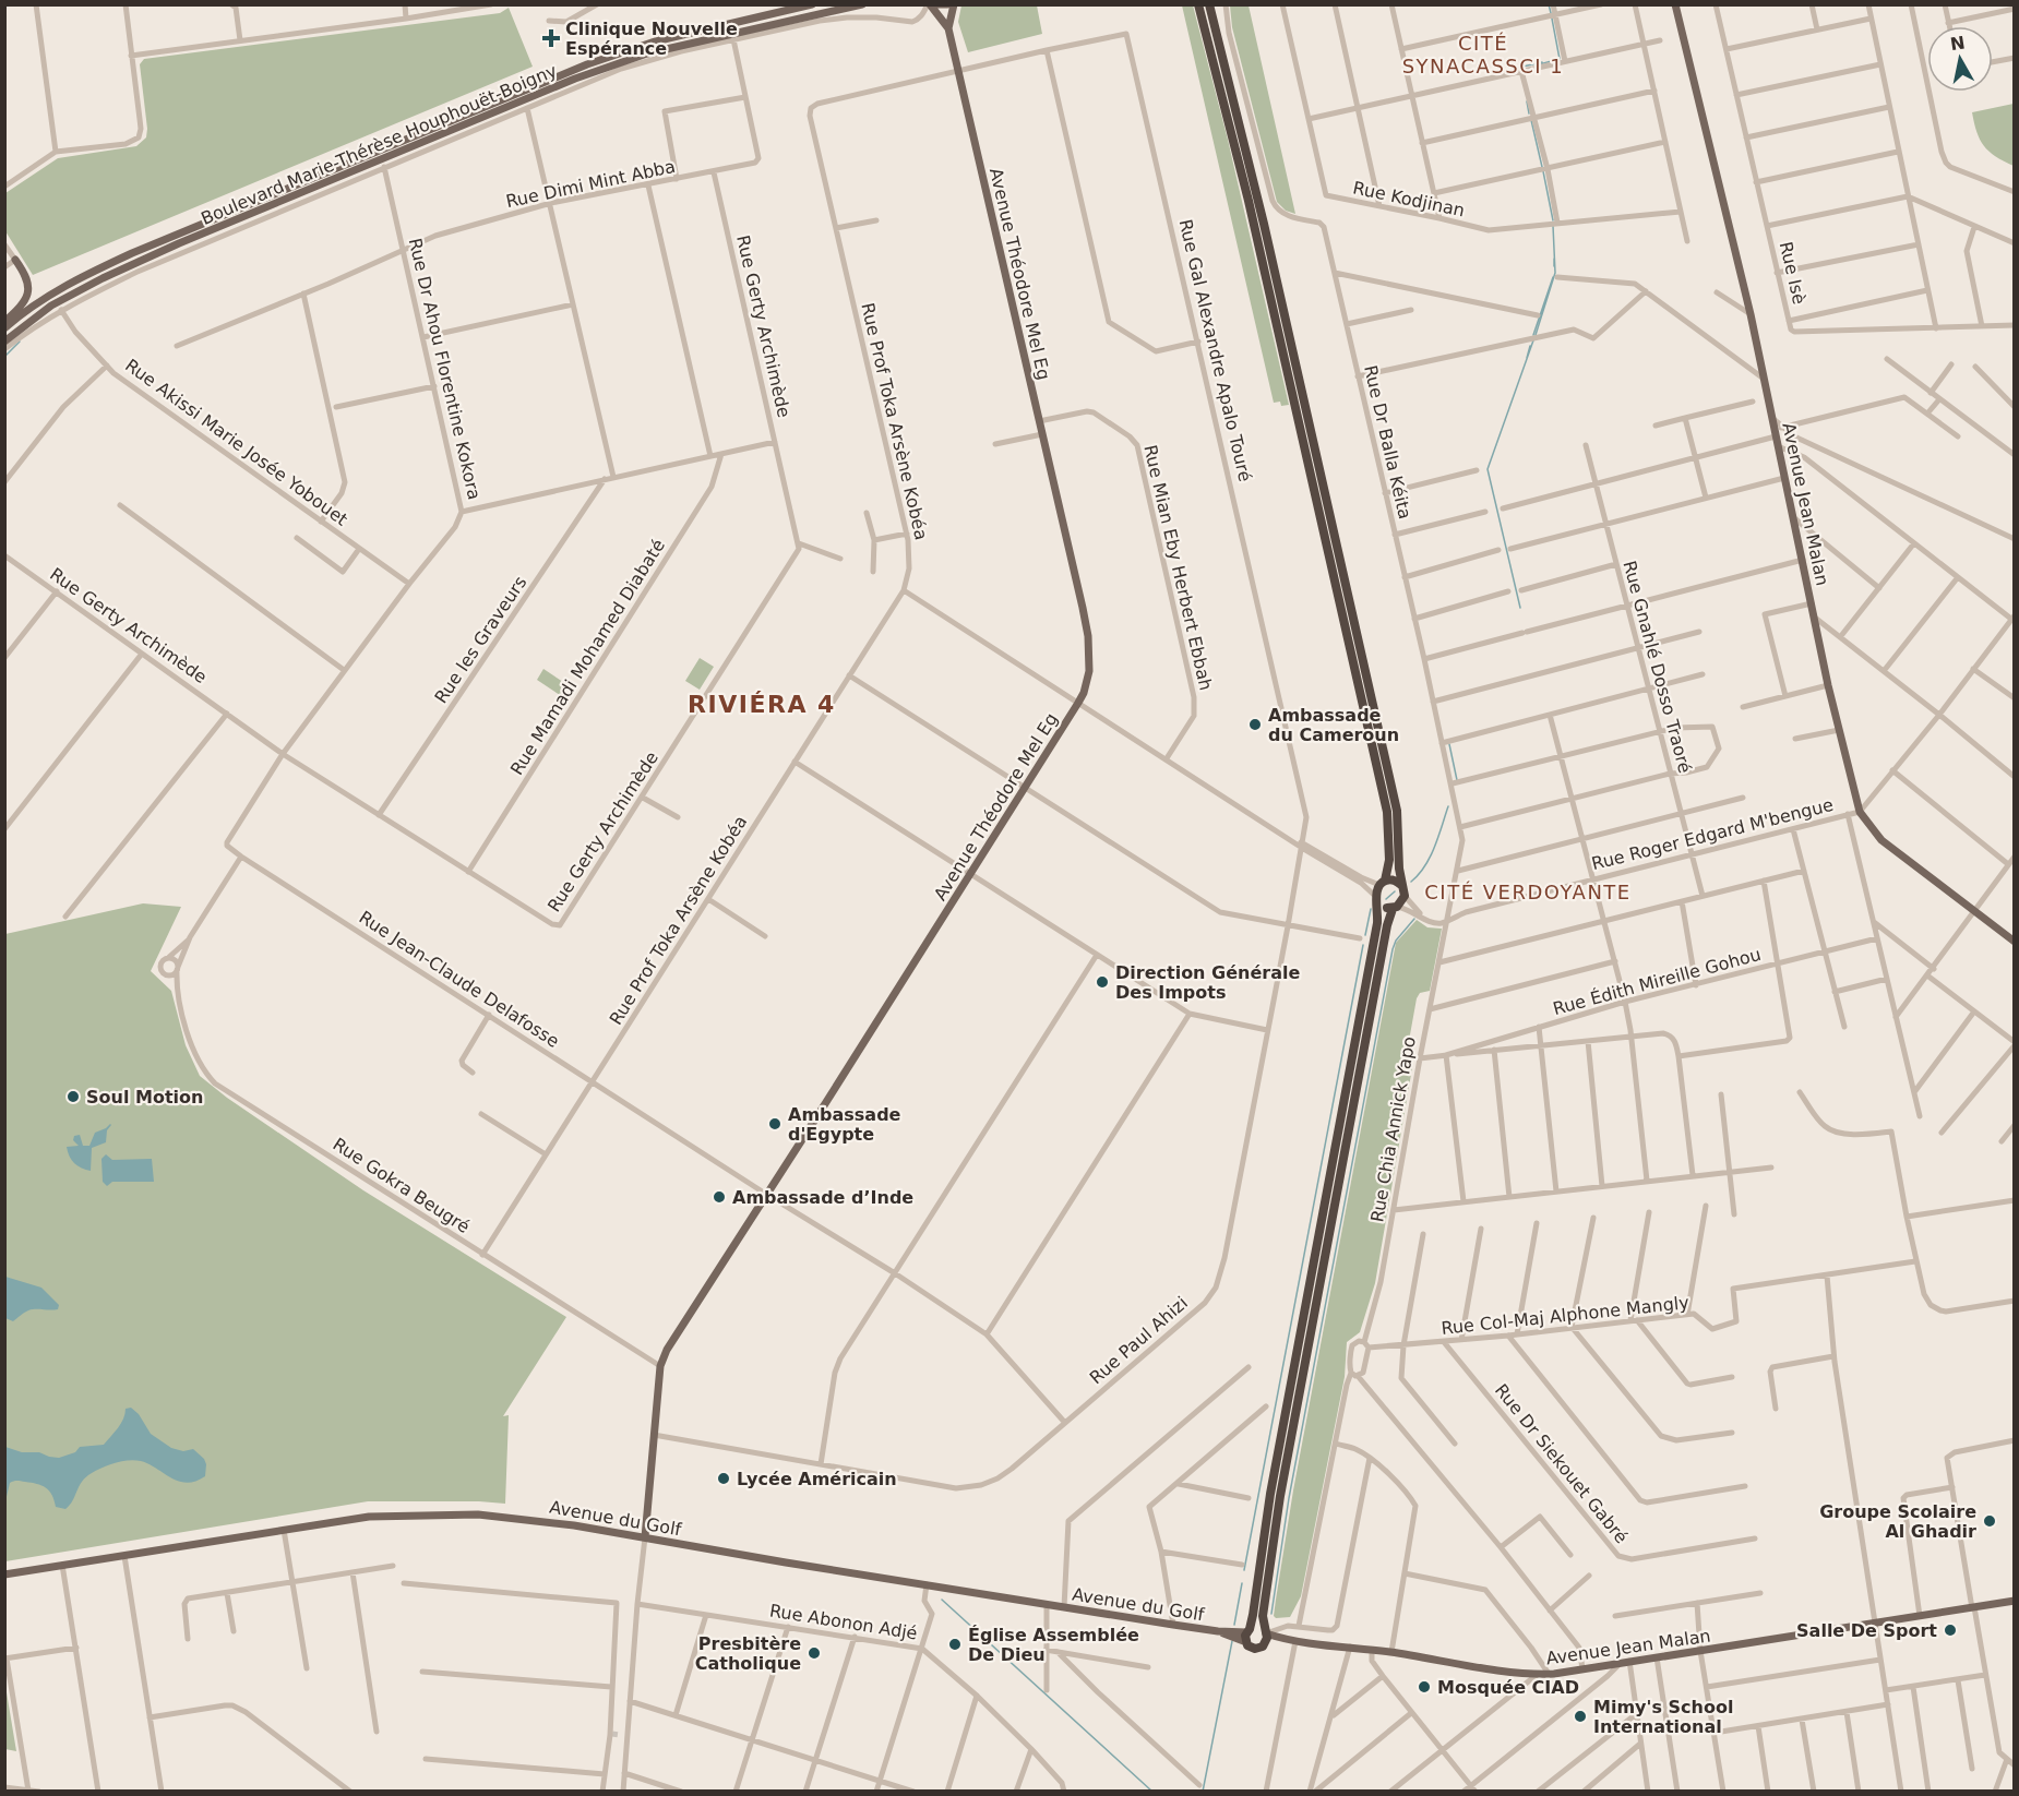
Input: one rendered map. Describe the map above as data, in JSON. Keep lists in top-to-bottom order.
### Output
{
  "streets": {
    "main road": [
      "Boulevard Marie-Thérèse Houphouët-Boigny",
      "Avenue Théodore Mel Eg",
      "Avenue Jean Malan",
      "Avenue du Golf"
    ],
    "street": [
      "Rue Dimi Mint Abba",
      "Rue Kodjinan",
      "Rue Isè",
      "Rue Gerty Archimède",
      "Rue Gal Alexandre Apalo Touré",
      "Rue Dr Ahou Florentine Kokora",
      "Rue Prof Toka Arsène Kobéa",
      "Rue Akissi Marie Josée Yobouet",
      "Rue Dr Balla Kéita",
      "Rue Mian Eby Herbert Ebbah",
      "Rue les Graveurs",
      "Rue Mamadi Mohamed Diabaté",
      "Rue Gnahlé Dosso Traoré",
      "Rue Roger Edgard M'bengue",
      "Rue Jean-Claude Delafosse",
      "Rue Édith Mireille Gohou",
      "Rue Chia Annick Yapo",
      "Rue Gokra Beugré",
      "Rue Col-Maj Alphone Mangly",
      "Rue Paul Ahizi",
      "Rue Dr Siekouet Gabré",
      "Rue Abonon Adjé"
    ]
  },
  "crossings": [
    ["Rue Dimi Mint Abba", "Rue Gerty Archimède"],
    ["Rue Dimi Mint Abba", "Rue Dr Ahou Florentine Kokora"],
    ["Avenue Théodore Mel Eg", "Rue Gal Alexandre Apalo Touré"],
    ["Avenue Théodore Mel Eg", "Rue Prof Toka Arsène Kobéa"],
    ["Avenue Théodore Mel Eg", "Rue Mian Eby Herbert Ebbah"],
    ["Avenue Théodore Mel Eg", "Rue Jean-Claude Delafosse"],
    ["Avenue Théodore Mel Eg", "Rue Gokra Beugré"],
    ["Avenue Théodore Mel Eg", "Rue Paul Ahizi"],
    ["Avenue Théodore Mel Eg", "Avenue du Golf"],
    ["Rue Gerty Archimède", "Rue Dr Ahou Florentine Kokora"],
    ["Rue Gerty Archimède", "Rue les Graveurs"],
    ["Rue Gerty Archimède", "Rue Mamadi Mohamed Diabaté"],
    ["Rue Gal Alexandre Apalo Touré", "Rue Prof Toka Arsène Kobéa"],
    ["Rue Gal Alexandre Apalo Touré", "Rue Paul Ahizi"],
    ["Rue Dr Ahou Florentine Kokora", "Rue Akissi Marie Josée Yobouet"],
    ["Rue Prof Toka Arsène Kobéa", "Rue Jean-Claude Delafosse"],
    ["Rue Prof Toka Arsène Kobéa", "Rue Gokra Beugré"],
    ["Rue Dr Balla Kéita", "Rue Roger Edgard M'bengue"],
    ["Rue Dr Balla Kéita", "Rue Chia Annick Yapo"],
    ["Avenue Jean Malan", "Rue Roger Edgard M'bengue"],
    ["Avenue Jean Malan", "Avenue du Golf"],
    ["Rue Gnahlé Dosso Traoré", "Rue Roger Edgard M'bengue"],
    ["Rue Roger Edgard M'bengue", "Rue Chia Annick Yapo"],
    ["Rue Jean-Claude Delafosse", "Rue Gokra Beugré"],
    ["Rue Jean-Claude Delafosse", "Rue Paul Ahizi"],
    ["Rue Col-Maj Alphone Mangly", "Rue Dr Siekouet Gabré"]
  ],
  "districts": ["CITÉ SYNACASSCI 1", "RIVIÉRA 4", "CITÉ VERDOYANTE"],
  "places": {
    "health": ["Clinique Nouvelle Espérance"],
    "other": [
      "Ambassade du Cameroun",
      "Direction Générale Des Impots",
      "Soul Motion",
      "Ambassade d'Egypte",
      "Ambassade d’Inde",
      "Lycée Américain",
      "Groupe Scolaire Al Ghadir",
      "Salle De Sport",
      "Église Assemblée De Dieu",
      "Presbitère Catholique",
      "Mosquée CIAD",
      "Mimy's School International"
    ]
  },
  "north": "top"
}
